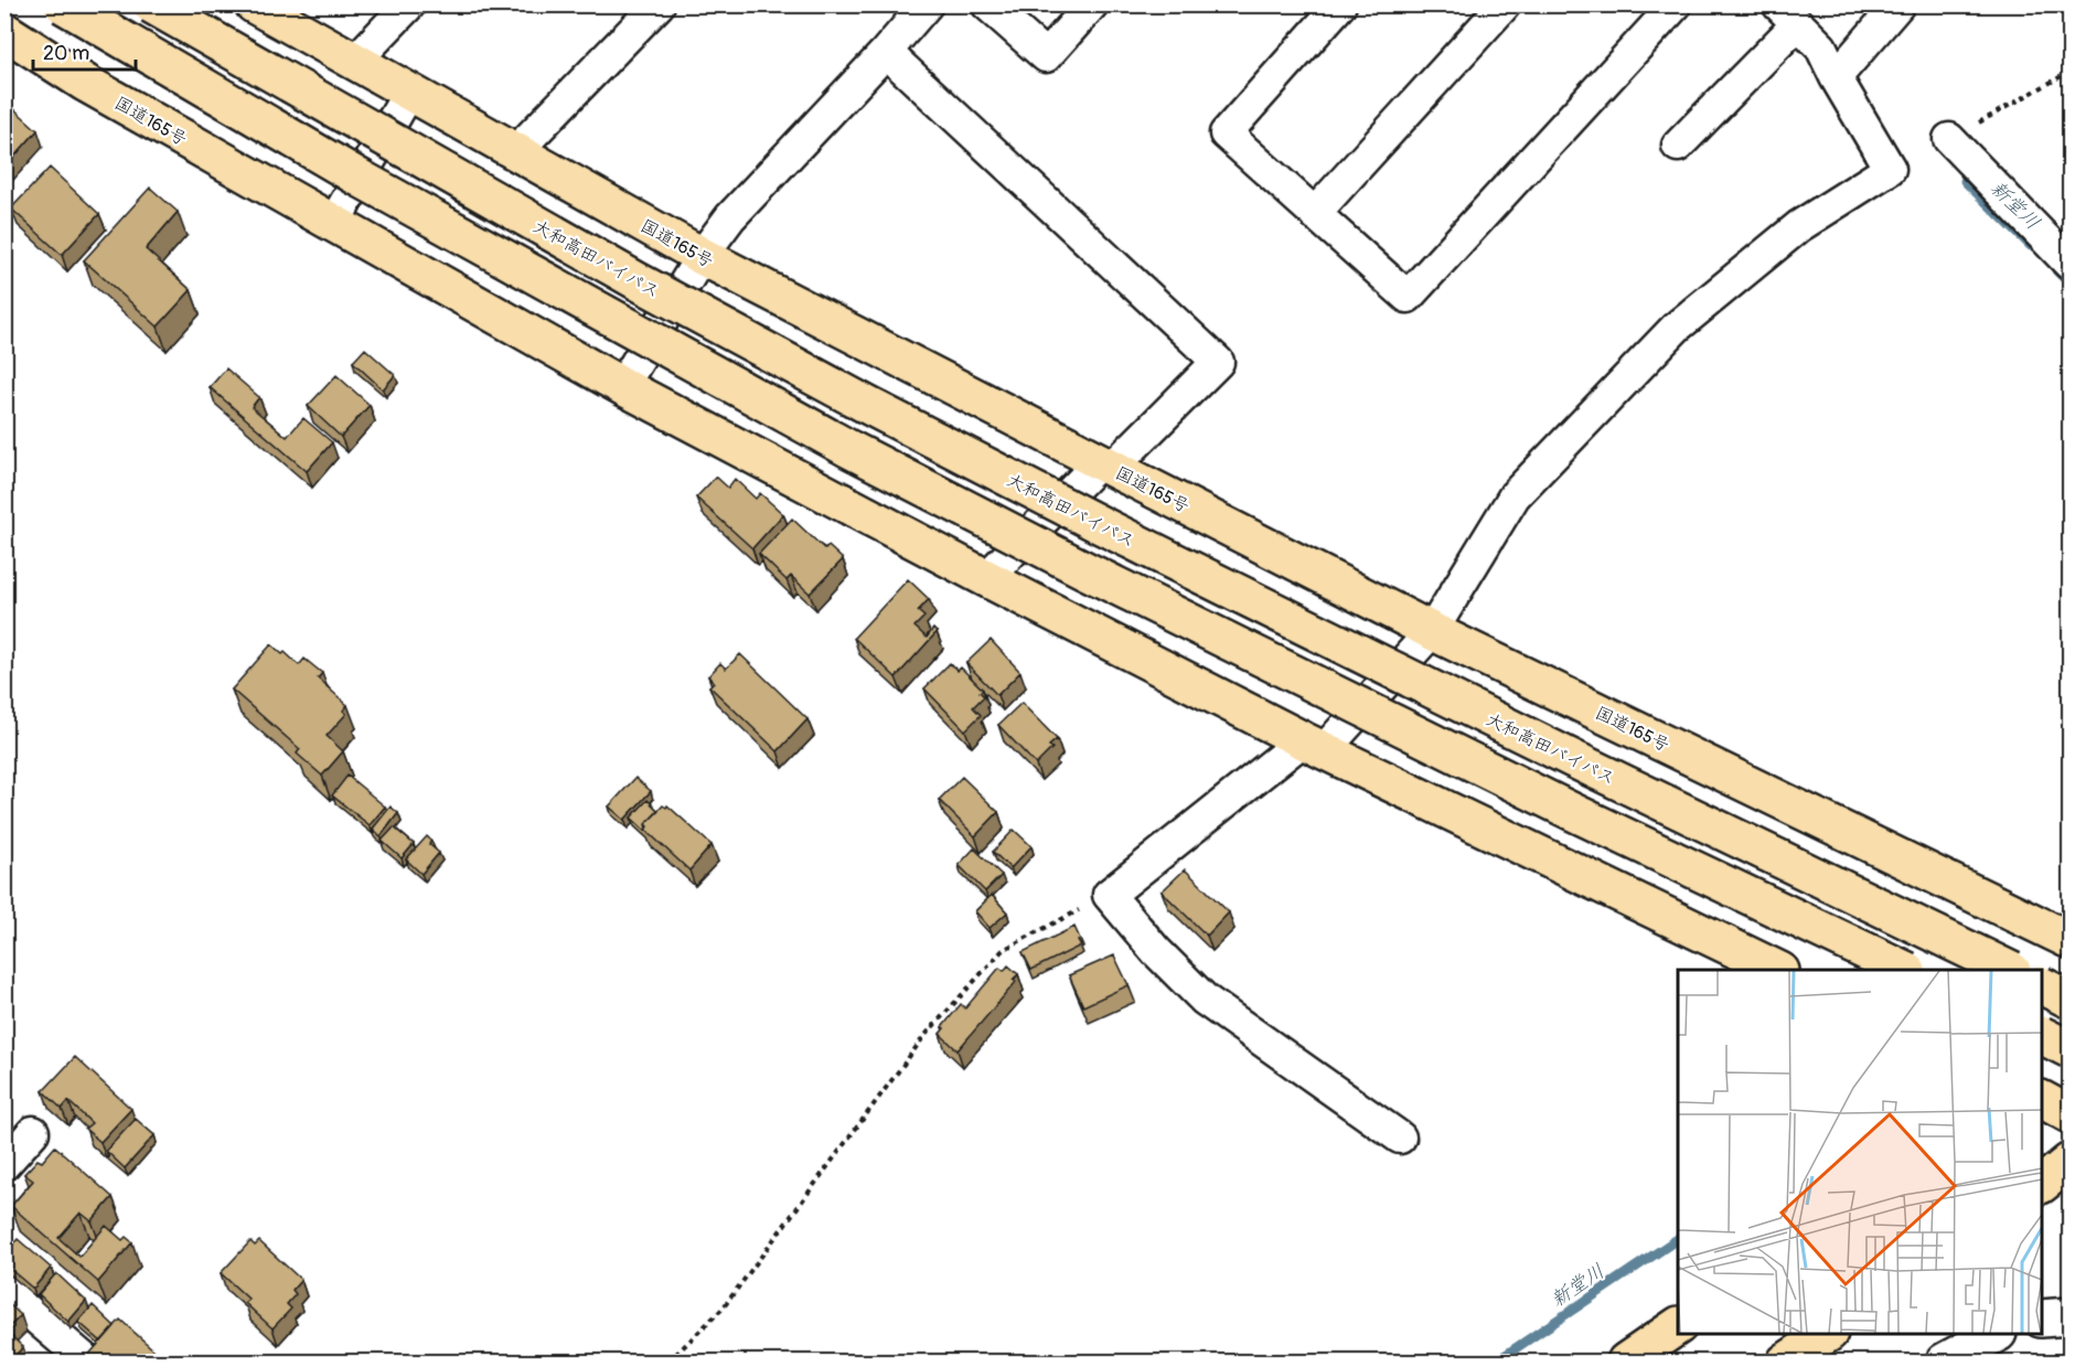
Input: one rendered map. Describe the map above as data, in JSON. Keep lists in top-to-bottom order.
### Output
{
  "streets": {
    "highway": ["国道165号", "大和高田バイパス"]
  },
  "water": ["新堂川"],
  "scale_bar": "20 m"
}
